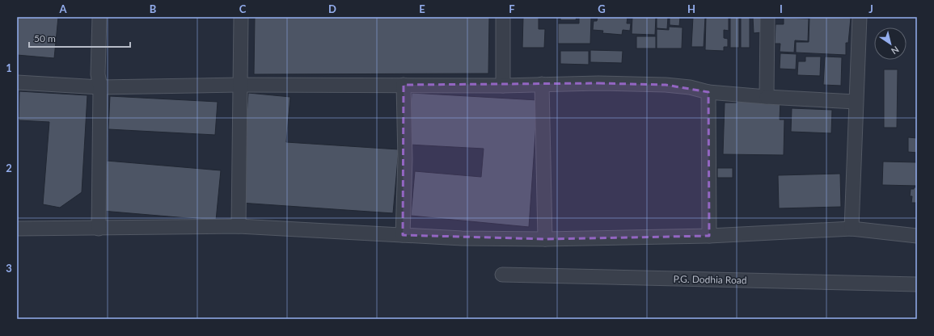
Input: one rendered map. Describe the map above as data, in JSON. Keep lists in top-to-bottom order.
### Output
{
  "streets": {
    "street": ["P.G. Dodhia Road"]
  },
  "scale_bar": "50 m",
  "north": "bottom right",
  "grid": {
    "columns": [
      "A",
      "B",
      "C",
      "D",
      "E",
      "F",
      "G",
      "H",
      "I",
      "J"
    ],
    "rows": ["1", "2", "3"]
  }
}
